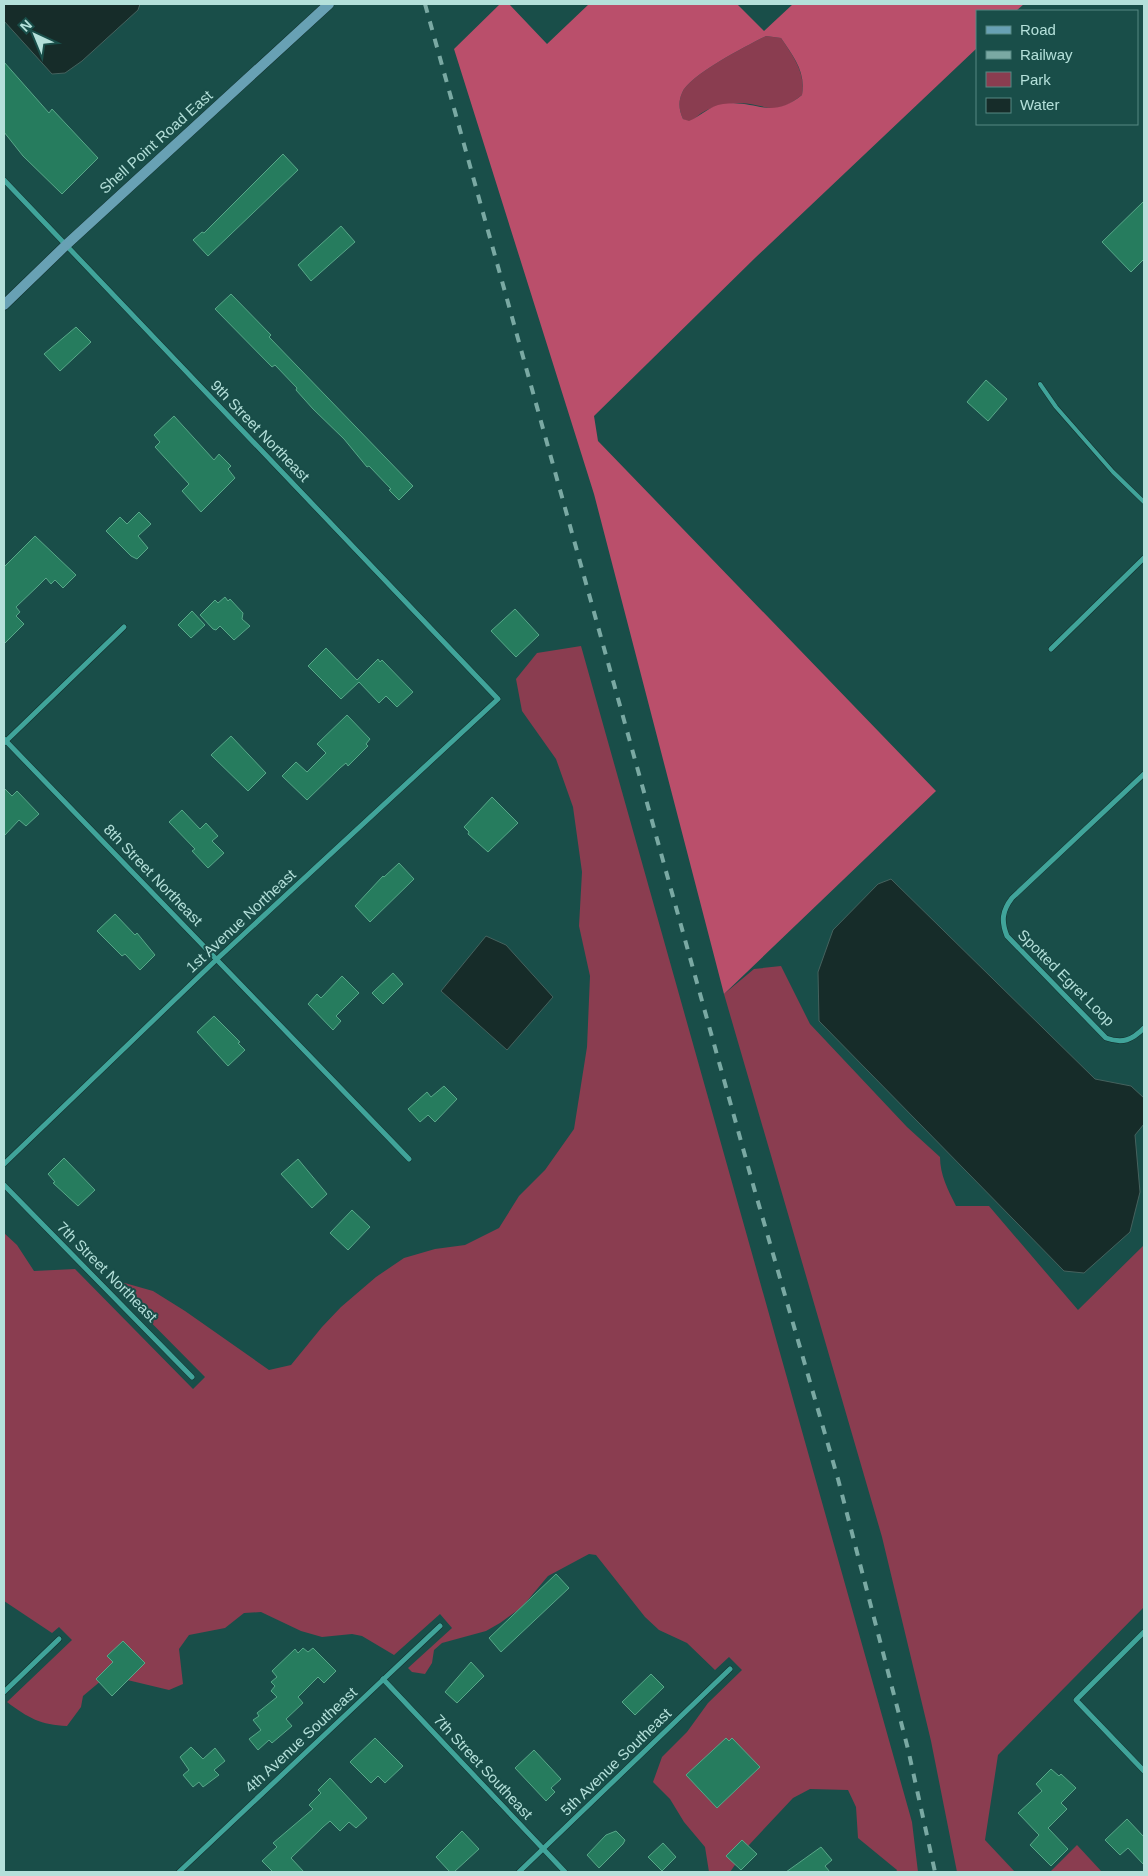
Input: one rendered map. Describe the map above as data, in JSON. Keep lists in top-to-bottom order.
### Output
{
  "streets": {
    "street": [
      "Shell Point Road East",
      "9th Street Northeast",
      "8th Street Northeast",
      "1st Avenue Northeast",
      "Spotted Egret Loop",
      "7th Street Northeast",
      "4th Avenue Southeast",
      "5th Avenue Southeast",
      "7th Street Southeast"
    ]
  },
  "crossings": [
    ["Shell Point Road East", "9th Street Northeast"],
    ["9th Street Northeast", "1st Avenue Northeast"],
    ["8th Street Northeast", "1st Avenue Northeast"],
    ["4th Avenue Southeast", "7th Street Southeast"],
    ["5th Avenue Southeast", "7th Street Southeast"]
  ],
  "legend": [
    "Road",
    "Railway",
    "Park",
    "Water"
  ],
  "north": "top left"
}
